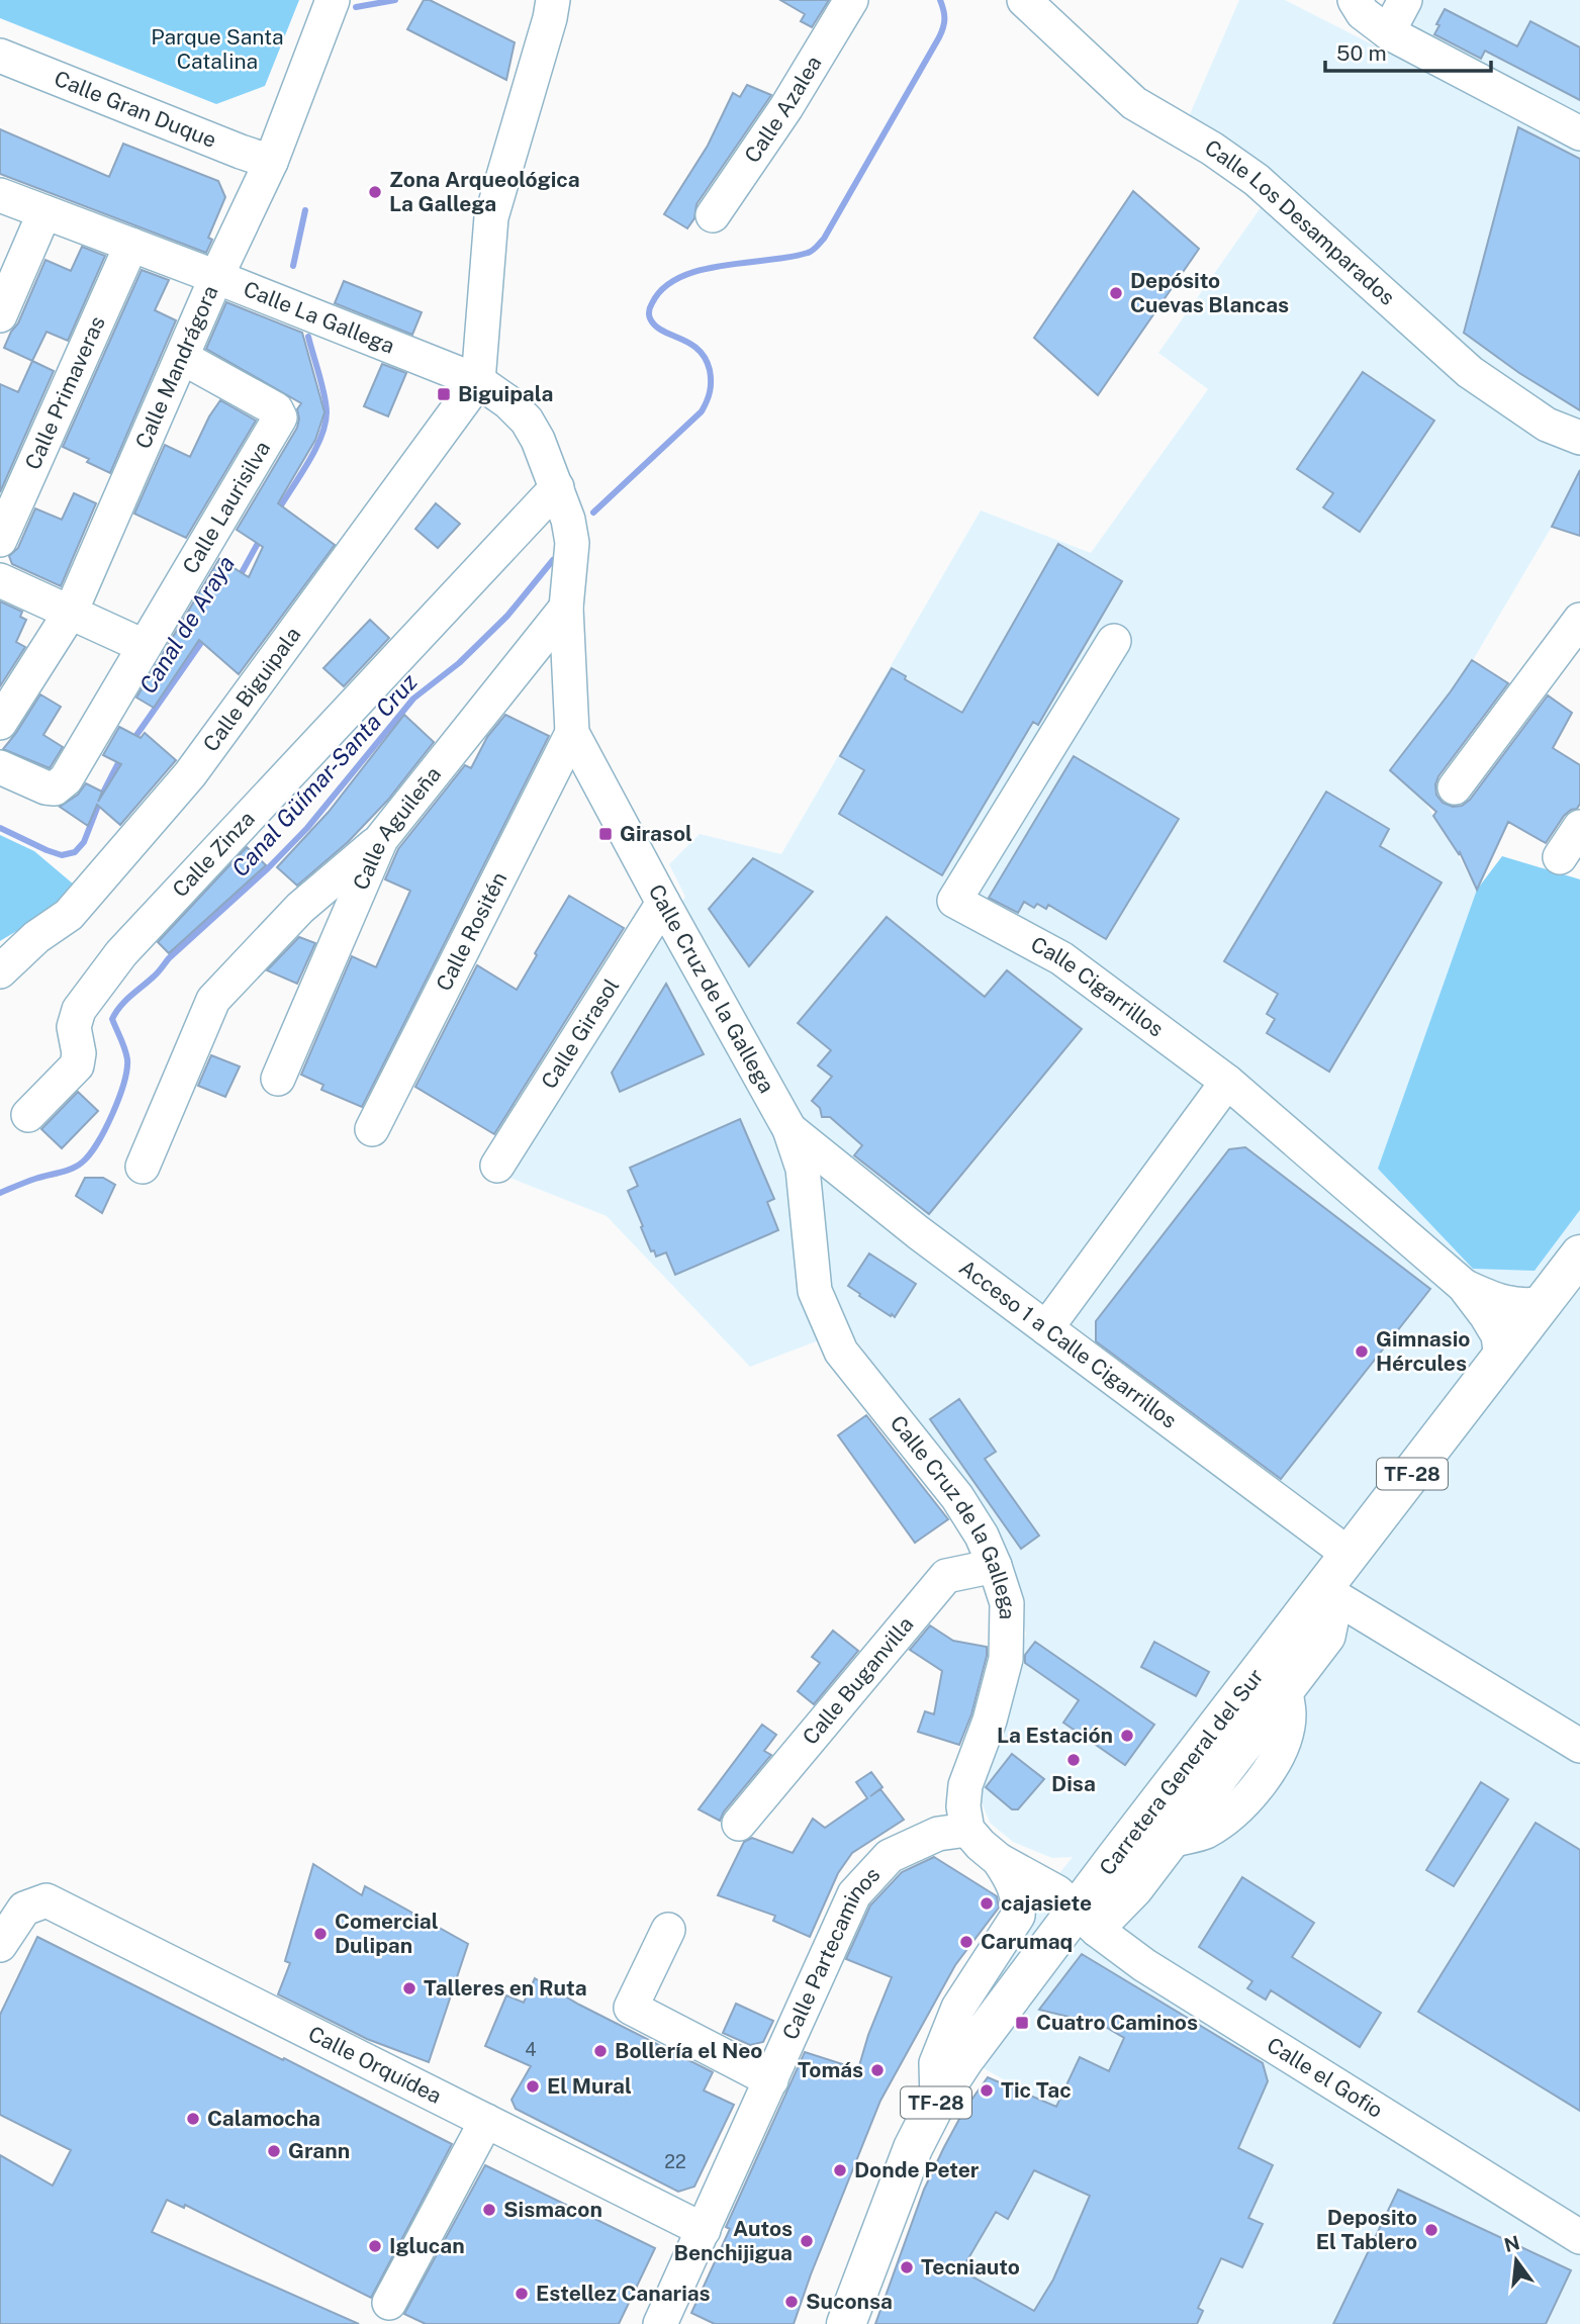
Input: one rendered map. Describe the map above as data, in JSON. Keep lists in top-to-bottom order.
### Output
{
  "streets": {
    "main road": ["TF-28", "Carretera General del Sur"],
    "street": [
      "Calle Azalea",
      "Calle Gran Duque",
      "Calle Los Desamparados",
      "Calle La Gallega",
      "Calle Mandrágora",
      "Calle Primaveras",
      "Calle Laurisilva",
      "Calle Biguipala",
      "Calle Aguileña",
      "Calle Zinza",
      "Calle Rositén",
      "Calle Cruz de la Gallega",
      "Calle Cigarrillos",
      "Calle Girasol",
      "Acceso 1 a Calle Cigarrillos",
      "Calle Buganvilla",
      "Calle Partecaminos",
      "Calle Orquídea",
      "Calle el Gofio"
    ]
  },
  "crossings": [
    ["Calle Gran Duque", "Calle Mandrágora"],
    ["Calle La Gallega", "Calle Mandrágora"],
    ["Calle La Gallega", "Calle Primaveras"],
    ["Calle La Gallega", "Calle Biguipala"],
    ["Calle La Gallega", "Calle Cruz de la Gallega"],
    ["Calle Mandrágora", "Calle Laurisilva"],
    ["Calle Biguipala", "Calle Cruz de la Gallega"],
    ["Calle Aguileña", "Calle Cruz de la Gallega"],
    ["Calle Zinza", "Calle Cruz de la Gallega"],
    ["Calle Rositén", "Calle Cruz de la Gallega"],
    ["Calle Cruz de la Gallega", "Calle Girasol"],
    ["Calle Cruz de la Gallega", "Acceso 1 a Calle Cigarrillos"],
    ["Calle Cruz de la Gallega", "Calle Buganvilla"],
    ["Calle Cruz de la Gallega", "Calle Partecaminos"],
    ["Acceso 1 a Calle Cigarrillos", "Carretera General del Sur"],
    ["Carretera General del Sur", "Calle el Gofio"],
    ["Calle Partecaminos", "Calle Orquídea"]
  ],
  "water": ["Canal de Araya", "Canal Güímar-Santa Cruz"],
  "parks": ["Parque Santa Catalina"],
  "places": {
    "other": [
      "Zona Arqueológica La Gallega",
      "Depósito Cuevas Blancas",
      "Gimnasio Hércules",
      "La Estación",
      "Disa",
      "cajasiete",
      "Comercial Dulipan",
      "Carumaq",
      "Talleres en Ruta",
      "Bollería el Neo",
      "Tomás",
      "El Mural",
      "Tic Tac",
      "Calamocha",
      "Grann",
      "Donde Peter",
      "Sismacon",
      "Deposito El Tablero",
      "Autos Benchijigua",
      "Iglucan",
      "Tecniauto",
      "Estellez Canarias",
      "Suconsa"
    ],
    "transit": ["Biguipala", "Girasol", "Cuatro Caminos"]
  },
  "house_numbers": ["4", "22"],
  "scale_bar": "50 m",
  "north": "top"
}
